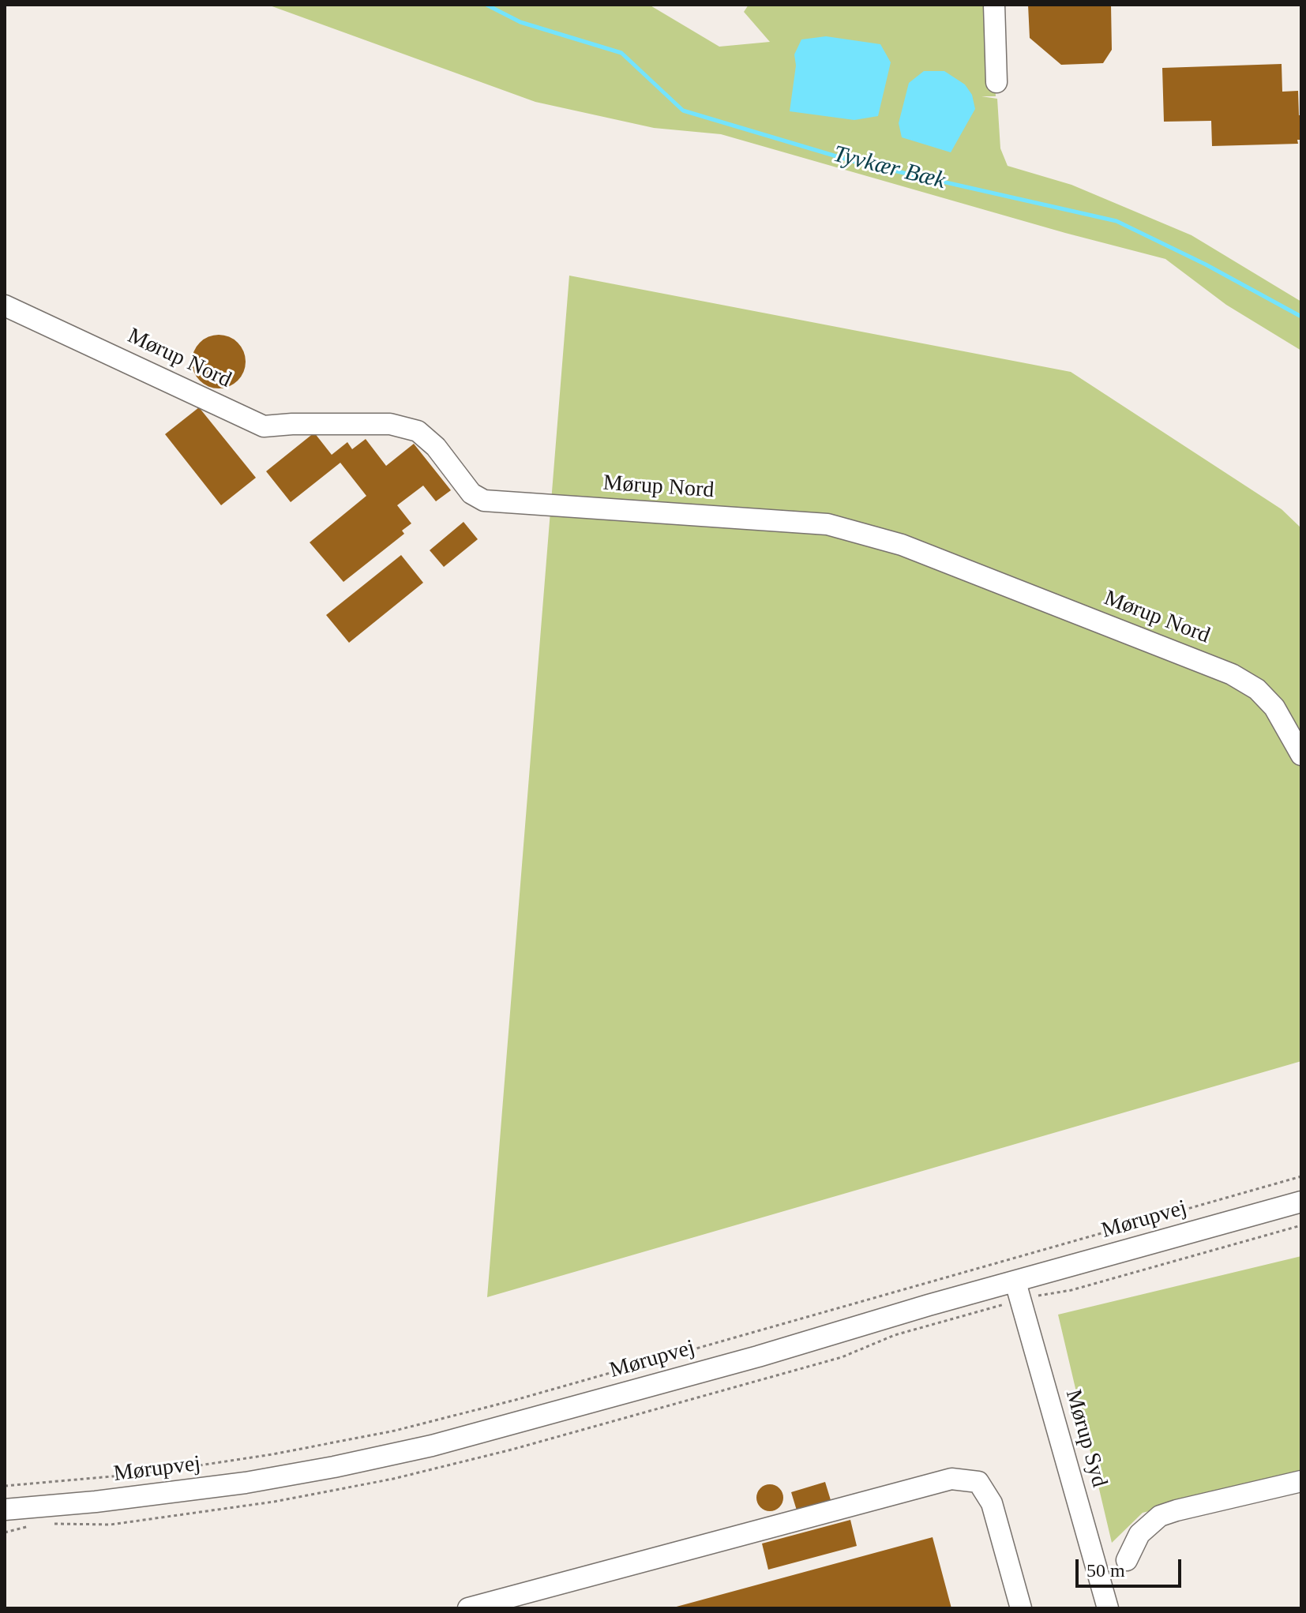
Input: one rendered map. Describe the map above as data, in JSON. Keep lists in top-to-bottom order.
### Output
{
  "streets": {
    "street": ["Mørup Nord", "Mørupvej", "Mørup Syd"]
  },
  "crossings": [
    ["Mørupvej", "Mørup Syd"]
  ],
  "water": ["Tyvkær Bæk"],
  "scale_bar": "50 m"
}
